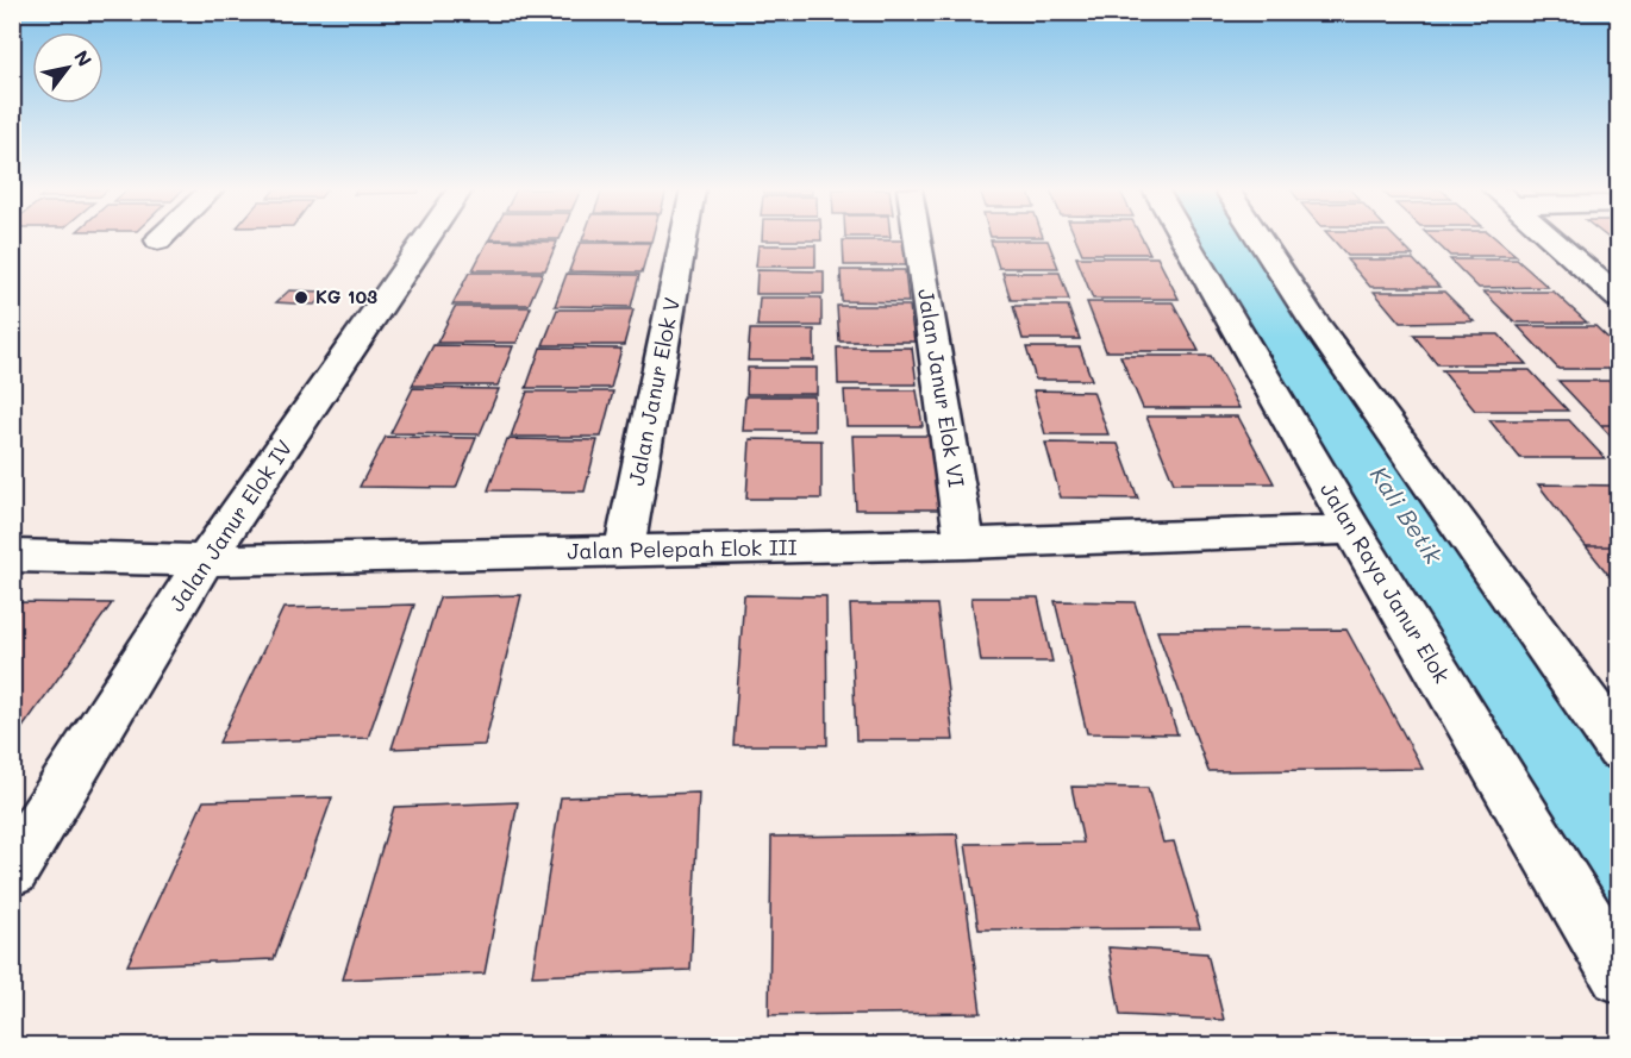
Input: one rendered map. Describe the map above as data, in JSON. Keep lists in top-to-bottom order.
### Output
{
  "streets": {
    "street": [
      "Jalan Janur Elok VI",
      "Jalan Janur Elok V",
      "Jalan Janur Elok IV",
      "Jalan Pelepah Elok III",
      "Jalan Raya Janur Elok"
    ]
  },
  "crossings": [
    ["Jalan Janur Elok VI", "Jalan Pelepah Elok III"],
    ["Jalan Janur Elok V", "Jalan Pelepah Elok III"],
    ["Jalan Janur Elok IV", "Jalan Pelepah Elok III"],
    ["Jalan Pelepah Elok III", "Jalan Raya Janur Elok"]
  ],
  "water": ["Kali Betik"],
  "places": ["KG 103"],
  "north": "top right"
}
